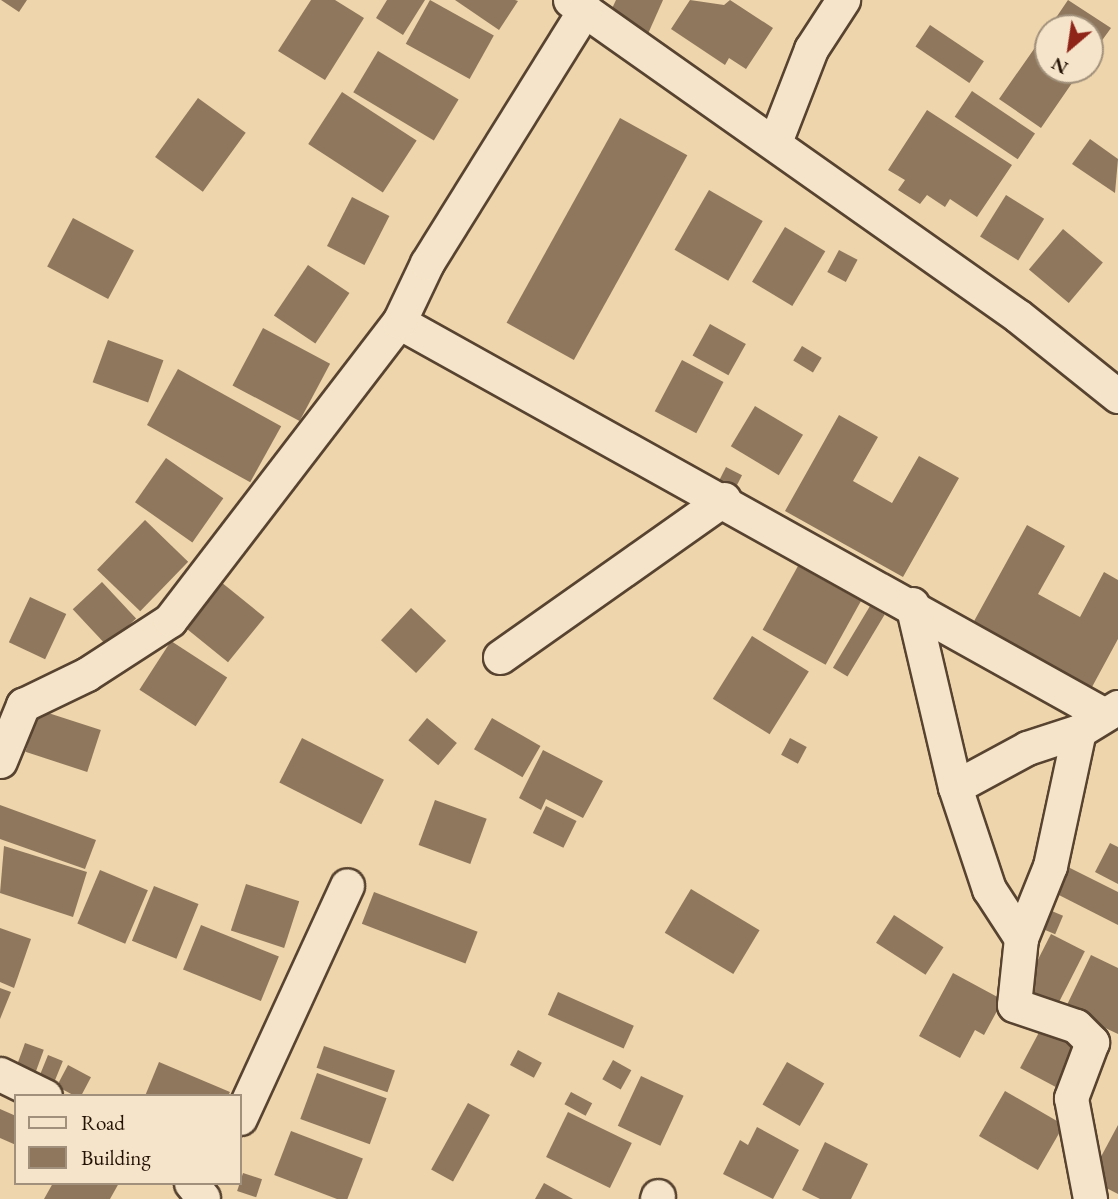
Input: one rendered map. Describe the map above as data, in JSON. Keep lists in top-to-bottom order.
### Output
{
  "legend": ["Road", "Building"],
  "north": "bottom left"
}
